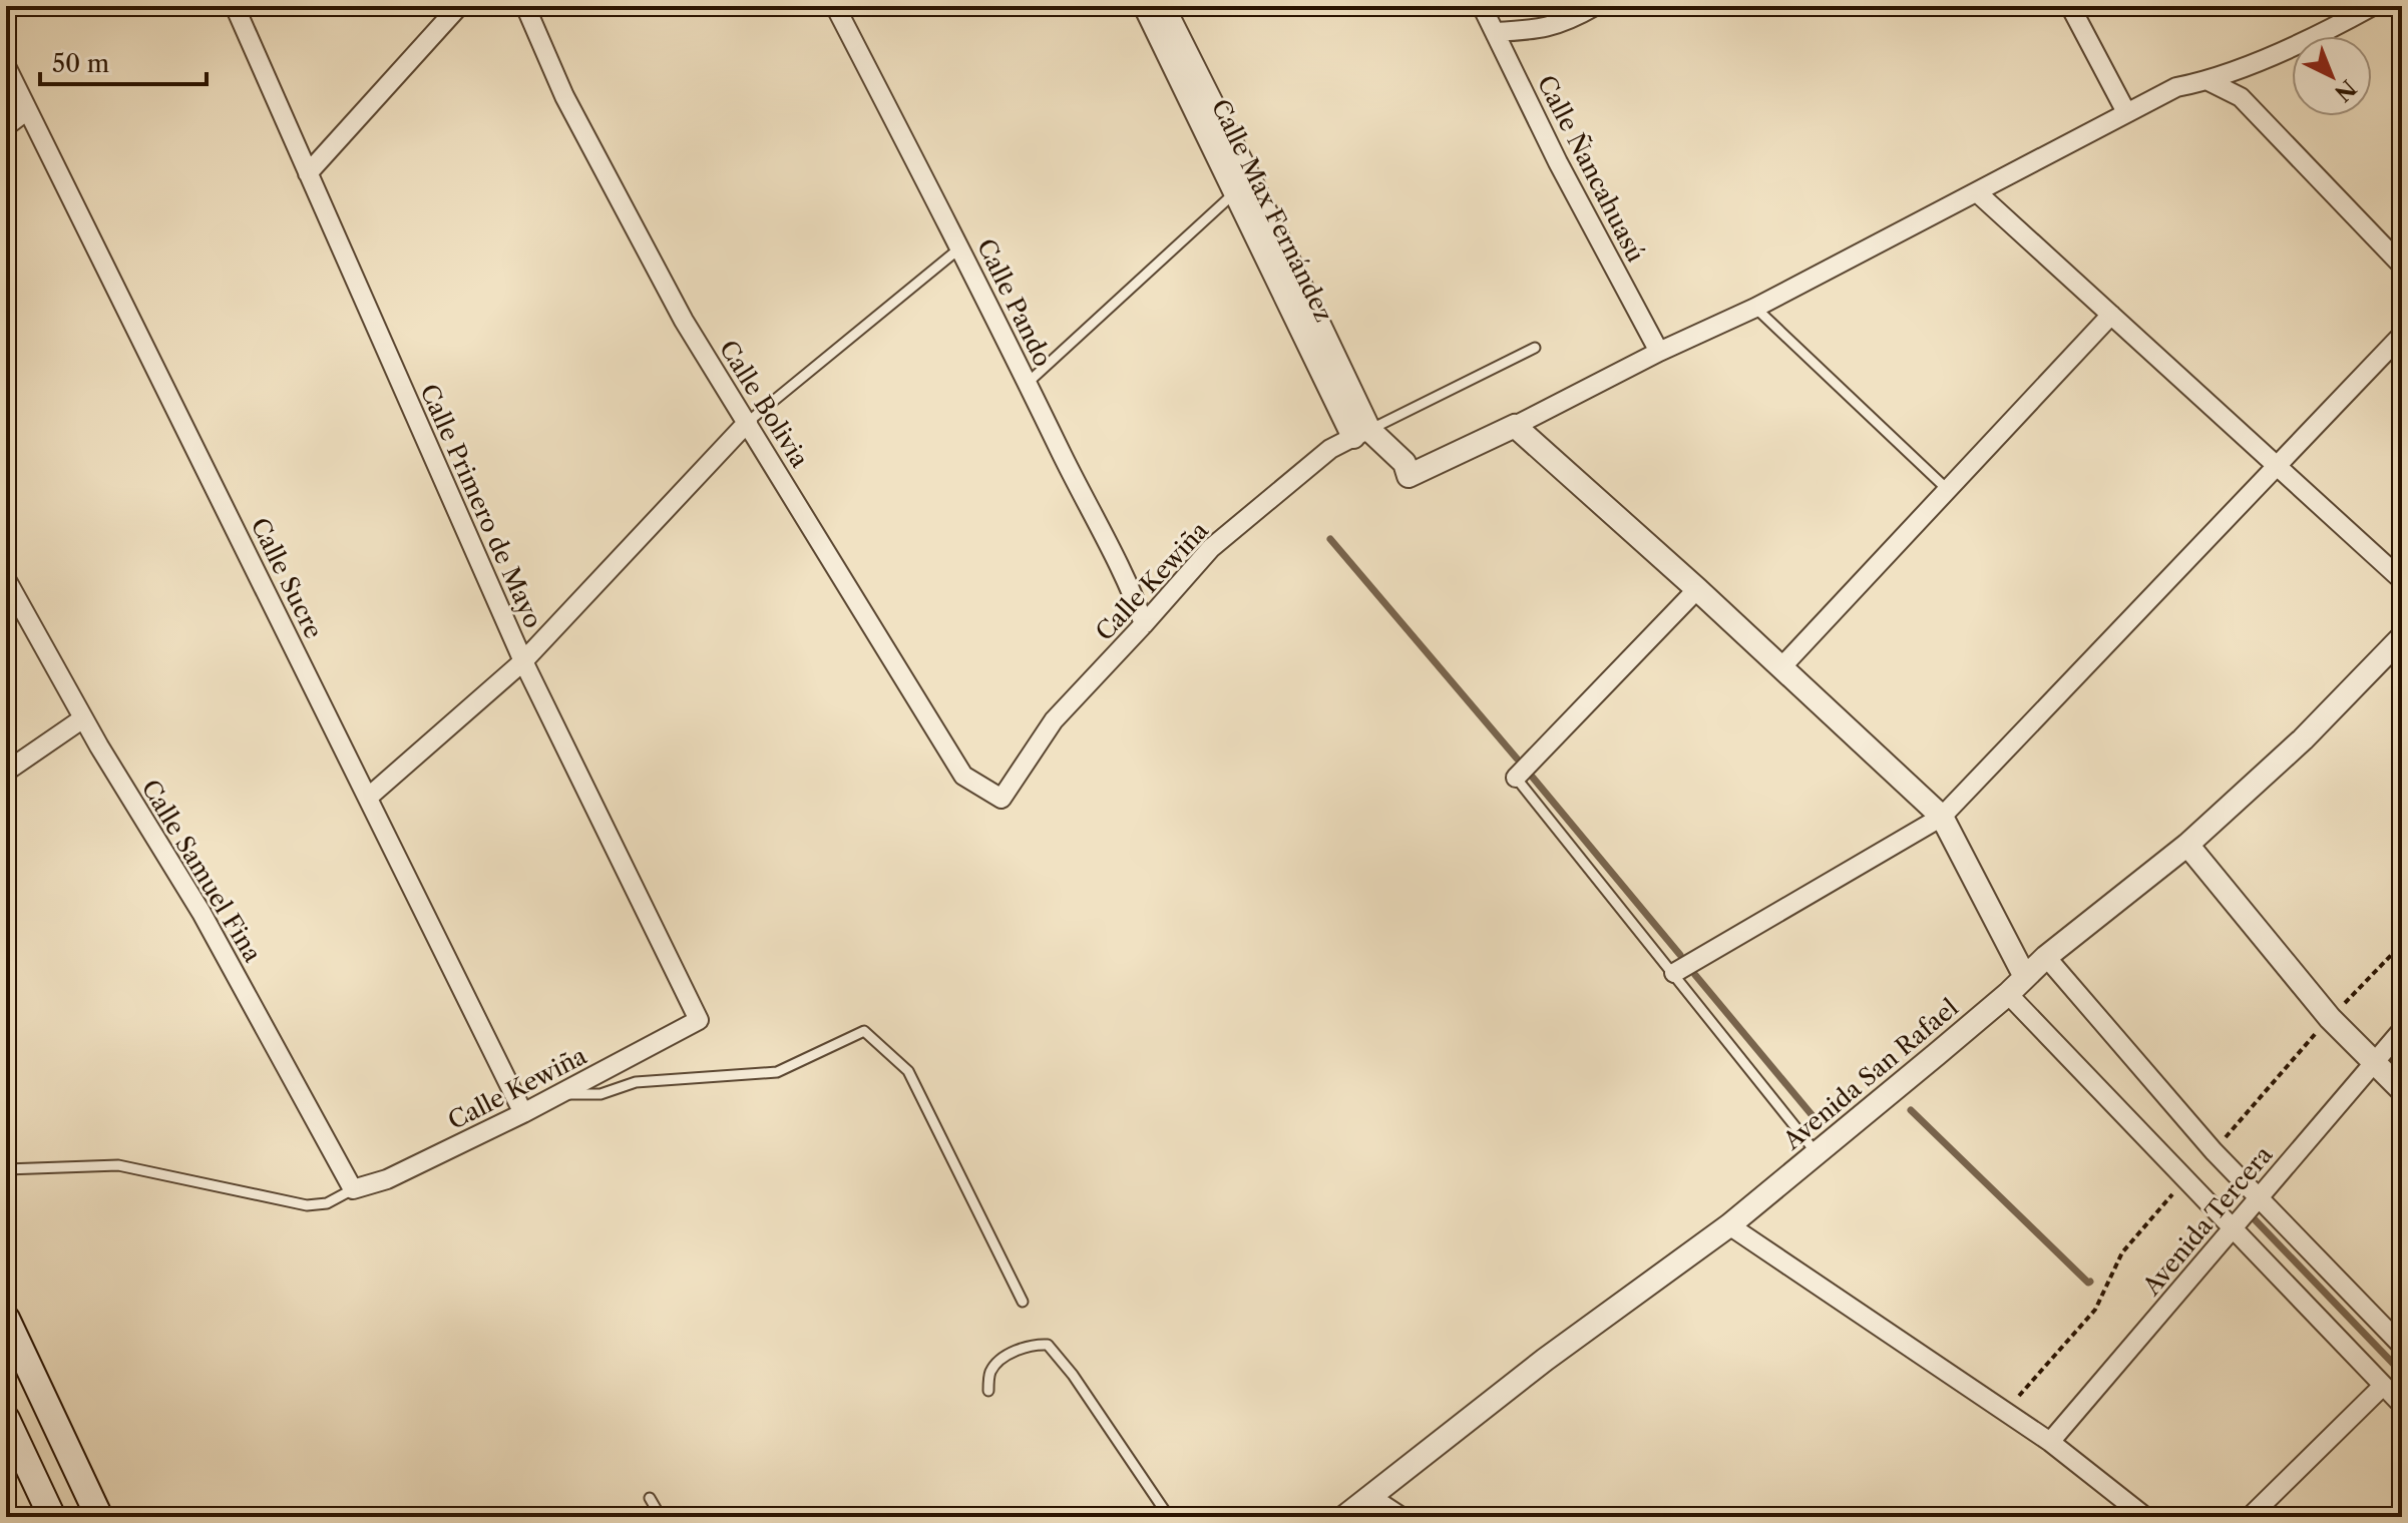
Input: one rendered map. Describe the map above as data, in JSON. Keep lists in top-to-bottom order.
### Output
{
  "streets": {
    "street": [
      "Calle Ñancahuasú",
      "Calle Max Fernández",
      "Calle Pando",
      "Calle Bolivia",
      "Calle Primero de Mayo",
      "Calle Sucre",
      "Calle Kewiña",
      "Calle Samuel Fina",
      "Avenida San Rafael",
      "Avenida Tercera"
    ]
  },
  "crossings": [
    ["Calle Max Fernández", "Calle Kewiña"],
    ["Calle Pando", "Calle Kewiña"],
    ["Calle Bolivia", "Calle Kewiña"],
    ["Calle Primero de Mayo", "Calle Kewiña"],
    ["Calle Sucre", "Calle Kewiña"],
    ["Calle Kewiña", "Calle Samuel Fina"]
  ],
  "scale_bar": "50 m",
  "north": "bottom right"
}
